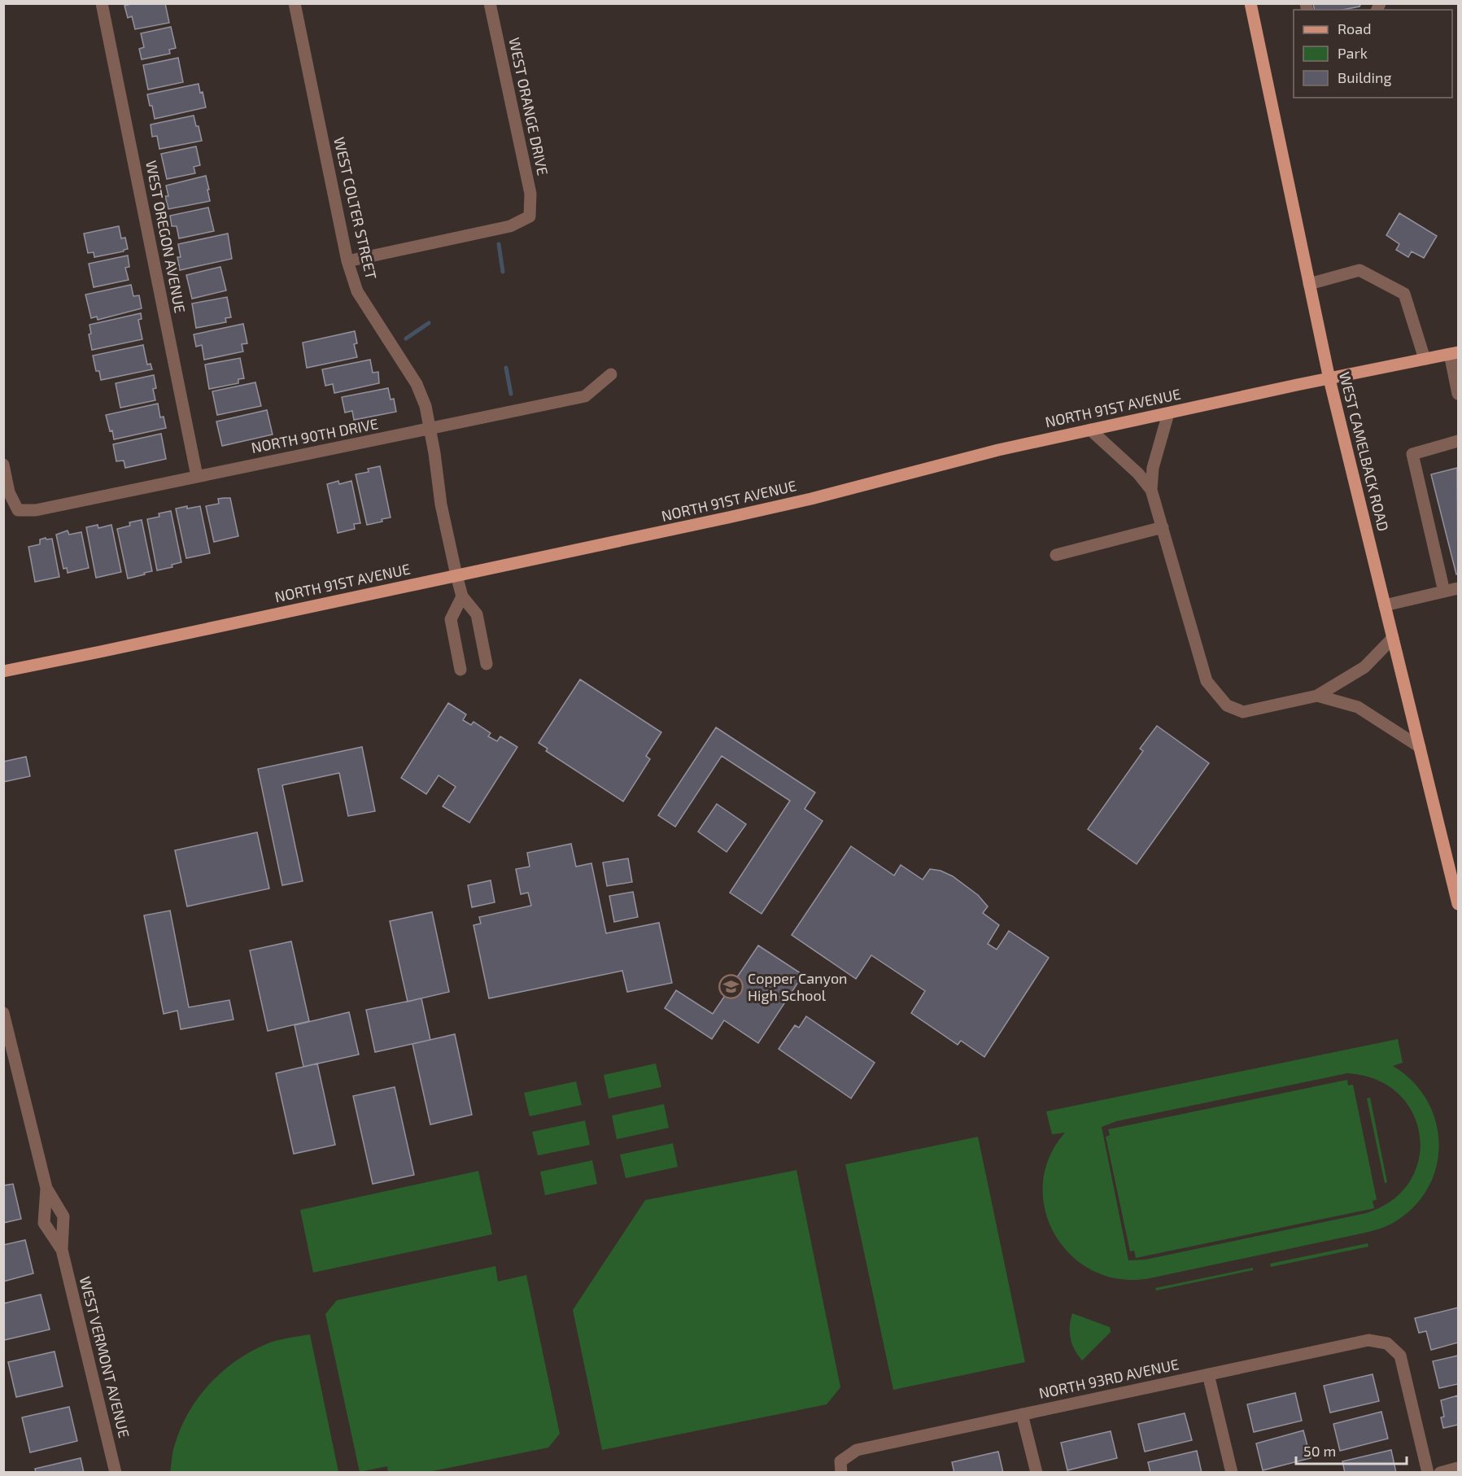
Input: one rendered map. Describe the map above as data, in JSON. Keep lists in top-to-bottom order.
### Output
{
  "streets": {
    "main road": ["NORTH 91ST AVENUE", "WEST CAMELBACK ROAD"],
    "street": [
      "WEST ORANGE DRIVE",
      "WEST COLTER STREET",
      "WEST OREGON AVENUE",
      "NORTH 90TH DRIVE",
      "WEST VERMONT AVENUE",
      "NORTH 93RD AVENUE"
    ]
  },
  "crossings": [
    ["WEST ORANGE DRIVE", "WEST COLTER STREET"],
    ["WEST COLTER STREET", "NORTH 91ST AVENUE"],
    ["WEST COLTER STREET", "NORTH 90TH DRIVE"],
    ["WEST OREGON AVENUE", "NORTH 90TH DRIVE"],
    ["NORTH 91ST AVENUE", "WEST CAMELBACK ROAD"]
  ],
  "places": {
    "school or university": ["Copper Canyon High School"]
  },
  "legend": ["Road", "Park", "Building"],
  "scale_bar": "50 m"
}
